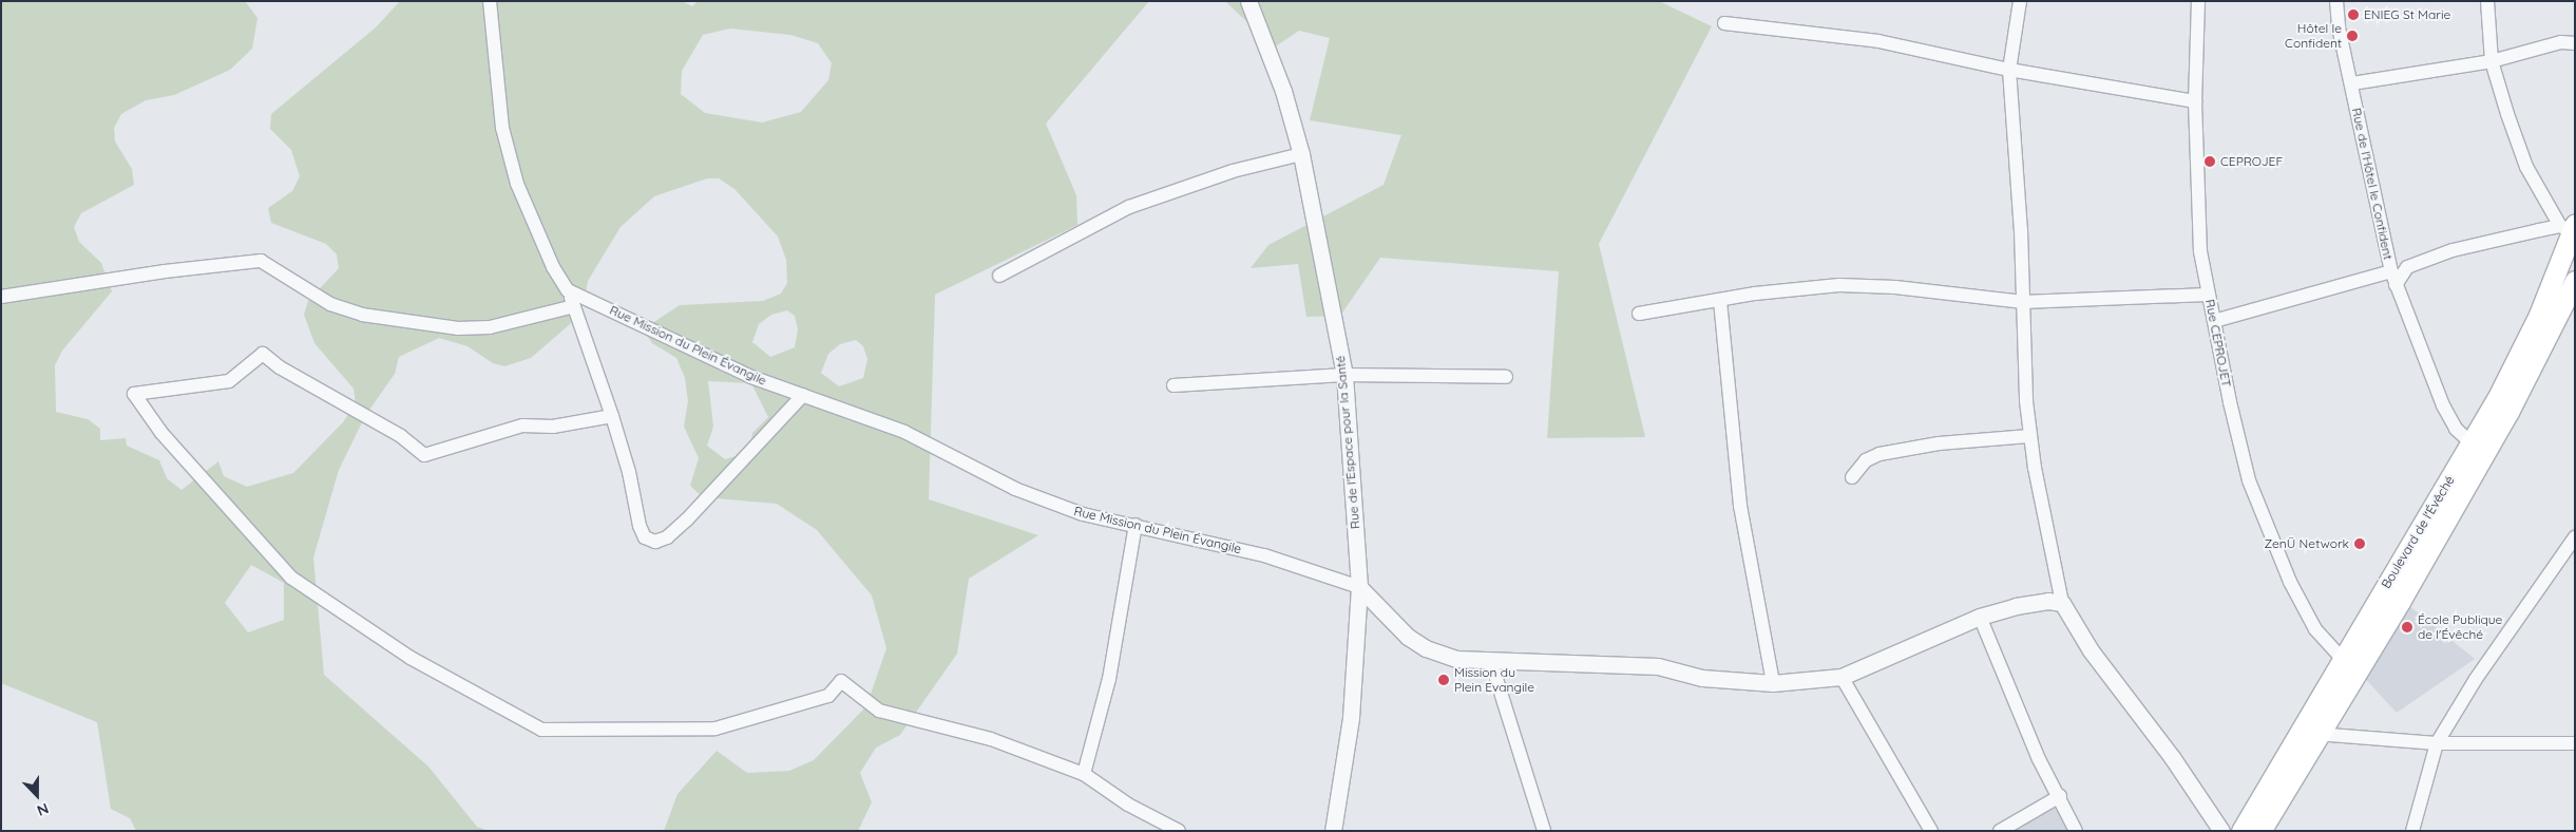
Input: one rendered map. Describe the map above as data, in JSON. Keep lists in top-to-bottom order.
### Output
{
  "streets": {
    "main road": ["Boulevard de l'Évêché"],
    "street": [
      "Rue de l'Hôtel le Confident",
      "Rue CEPROJET",
      "Rue Mission du Plein Évangile",
      "Rue de l'Espace pour la Santé"
    ]
  },
  "crossings": [
    ["Rue de l'Hôtel le Confident", "Boulevard de l'Évêché"],
    ["Rue CEPROJET", "Boulevard de l'Évêché"],
    ["Rue Mission du Plein Évangile", "Rue de l'Espace pour la Santé"]
  ],
  "places": [
    "ENIEG St Marie",
    "Hôtel le Confident",
    "CEPROJEF",
    "ZenÜ Network",
    "École Publique de l'Évêché",
    "Mission du Plein Evangile"
  ],
  "north": "bottom"
}
